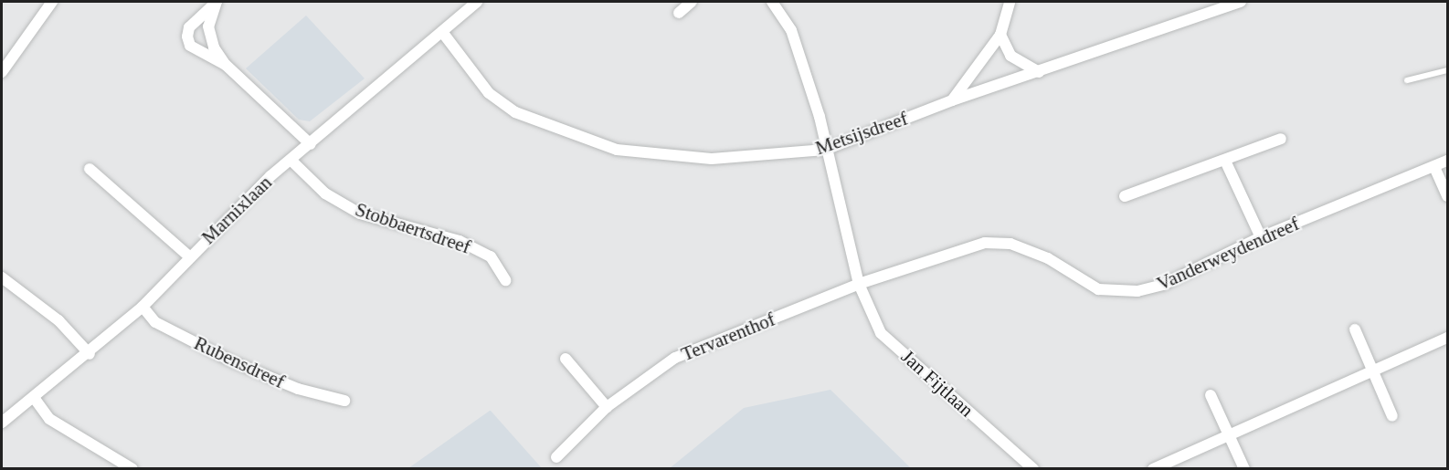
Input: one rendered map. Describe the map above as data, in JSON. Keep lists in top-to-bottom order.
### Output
{
  "streets": {
    "street": [
      "Metsijsdreef",
      "Marnixlaan",
      "Stobbaertsdreef",
      "Vanderweydendreef",
      "Tervarenthof",
      "Rubensdreef",
      "Jan Fijtlaan"
    ]
  },
  "crossings": [
    ["Metsijsdreef", "Marnixlaan"],
    ["Marnixlaan", "Stobbaertsdreef"],
    ["Marnixlaan", "Rubensdreef"],
    ["Vanderweydendreef", "Tervarenthof"],
    ["Vanderweydendreef", "Jan Fijtlaan"],
    ["Tervarenthof", "Jan Fijtlaan"]
  ]
}
